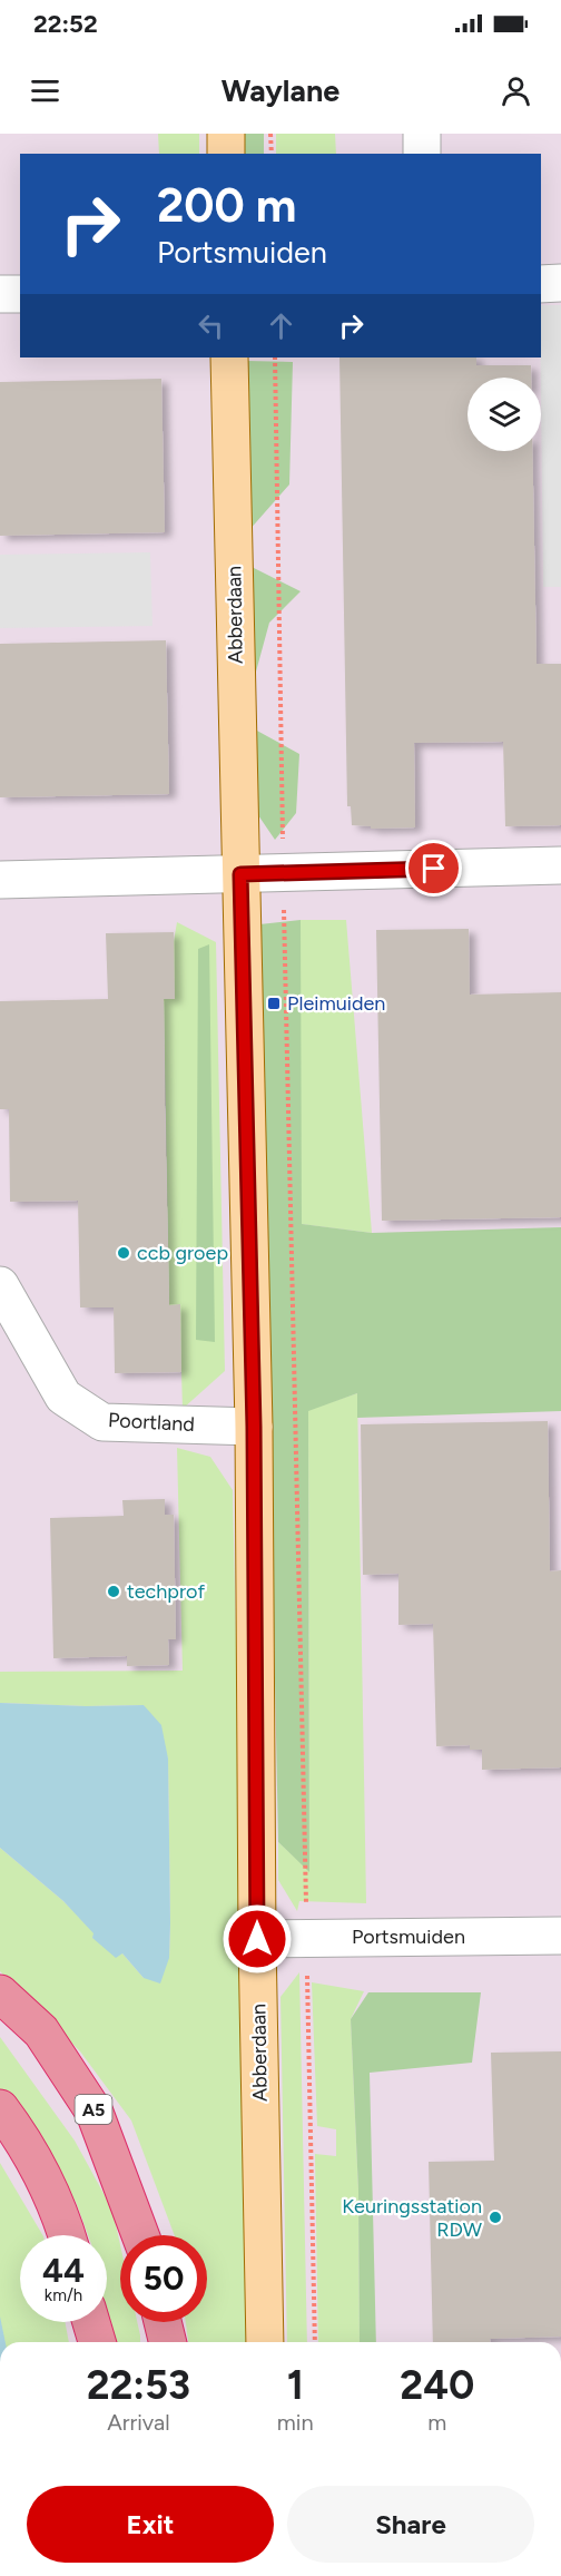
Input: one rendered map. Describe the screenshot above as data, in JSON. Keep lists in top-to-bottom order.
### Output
{
  "streets": {
    "highway": ["A5"],
    "main road": ["Abberdaan"],
    "street": ["Poortland", "Portsmuiden"]
  },
  "crossings": [
    ["Abberdaan", "Poortland"],
    ["Abberdaan", "Portsmuiden"]
  ],
  "places": {
    "transit": ["Pleimuiden"],
    "other": ["ccb groep", "techprof", "Keuringsstation RDW"]
  },
  "page": {
    "status": "22:52",
    "header": "Waylane",
    "turn": ["200 m", "Portsmuiden"],
    "speed": "44 km/h",
    "limit": "50",
    "eta": [
      "22:53",
      "Arrival",
      "1",
      "min",
      "240",
      "m"
    ],
    "buttons": ["Exit", "Share"]
  }
}
